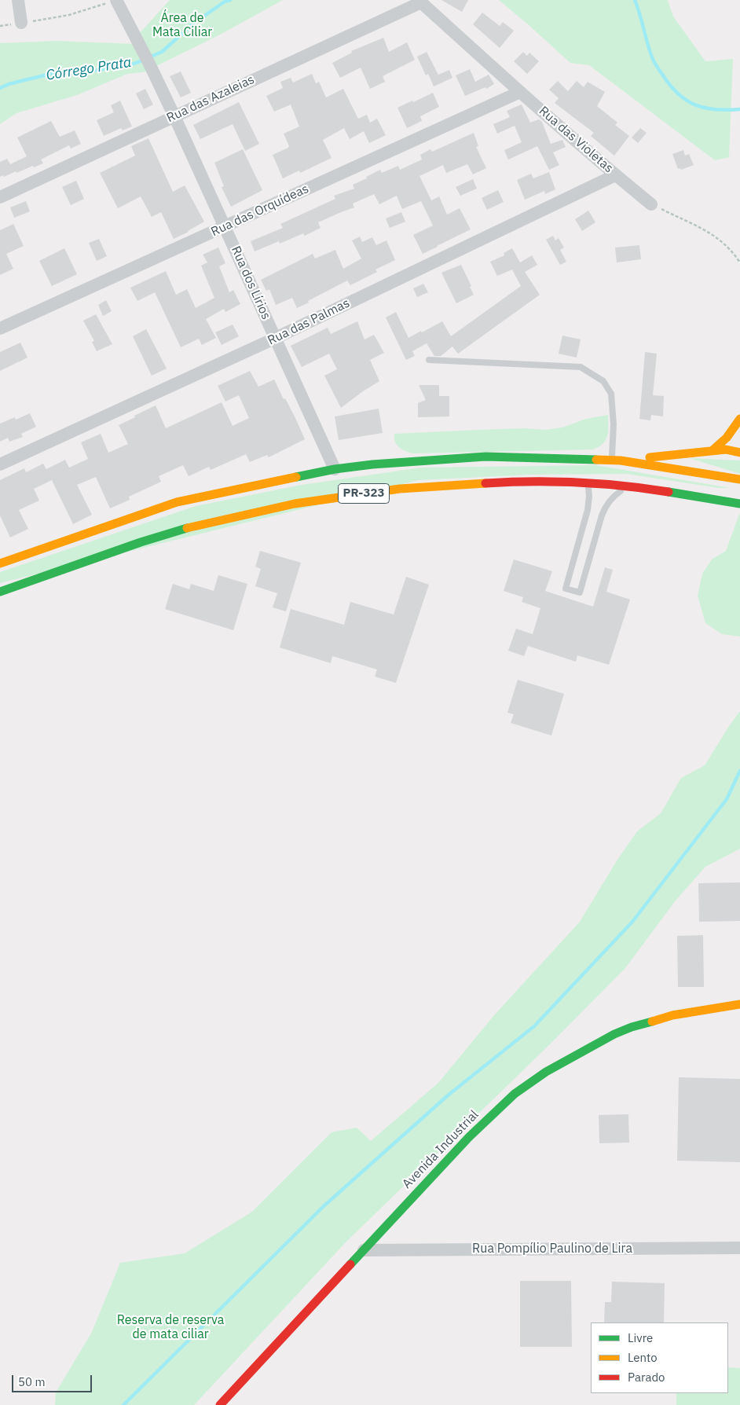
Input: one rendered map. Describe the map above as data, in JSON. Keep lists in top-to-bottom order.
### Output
{
  "streets": {
    "main road": ["PR-323", "Avenida Industrial"],
    "street": [
      "Rua das Azaleias",
      "Rua das Violetas",
      "Rua das Orquídeas",
      "Rua dos Lírios",
      "Rua das Palmas",
      "Rua Pompílio Paulino de Lira"
    ]
  },
  "crossings": [
    ["Rua das Azaleias", "Rua das Violetas"],
    ["Rua das Azaleias", "Rua dos Lírios"],
    ["Rua das Violetas", "Rua das Orquídeas"],
    ["Rua das Violetas", "Rua das Palmas"],
    ["Rua das Orquídeas", "Rua dos Lírios"],
    ["Rua dos Lírios", "Rua das Palmas"],
    ["Rua dos Lírios", "PR-323"],
    ["Avenida Industrial", "Rua Pompílio Paulino de Lira"]
  ],
  "water": ["Córrego Prata"],
  "parks": ["Área de Mata Ciliar", "Reserva de reserva de mata ciliar"],
  "legend": ["Livre", "Lento", "Parado"],
  "scale_bar": "50 m"
}
